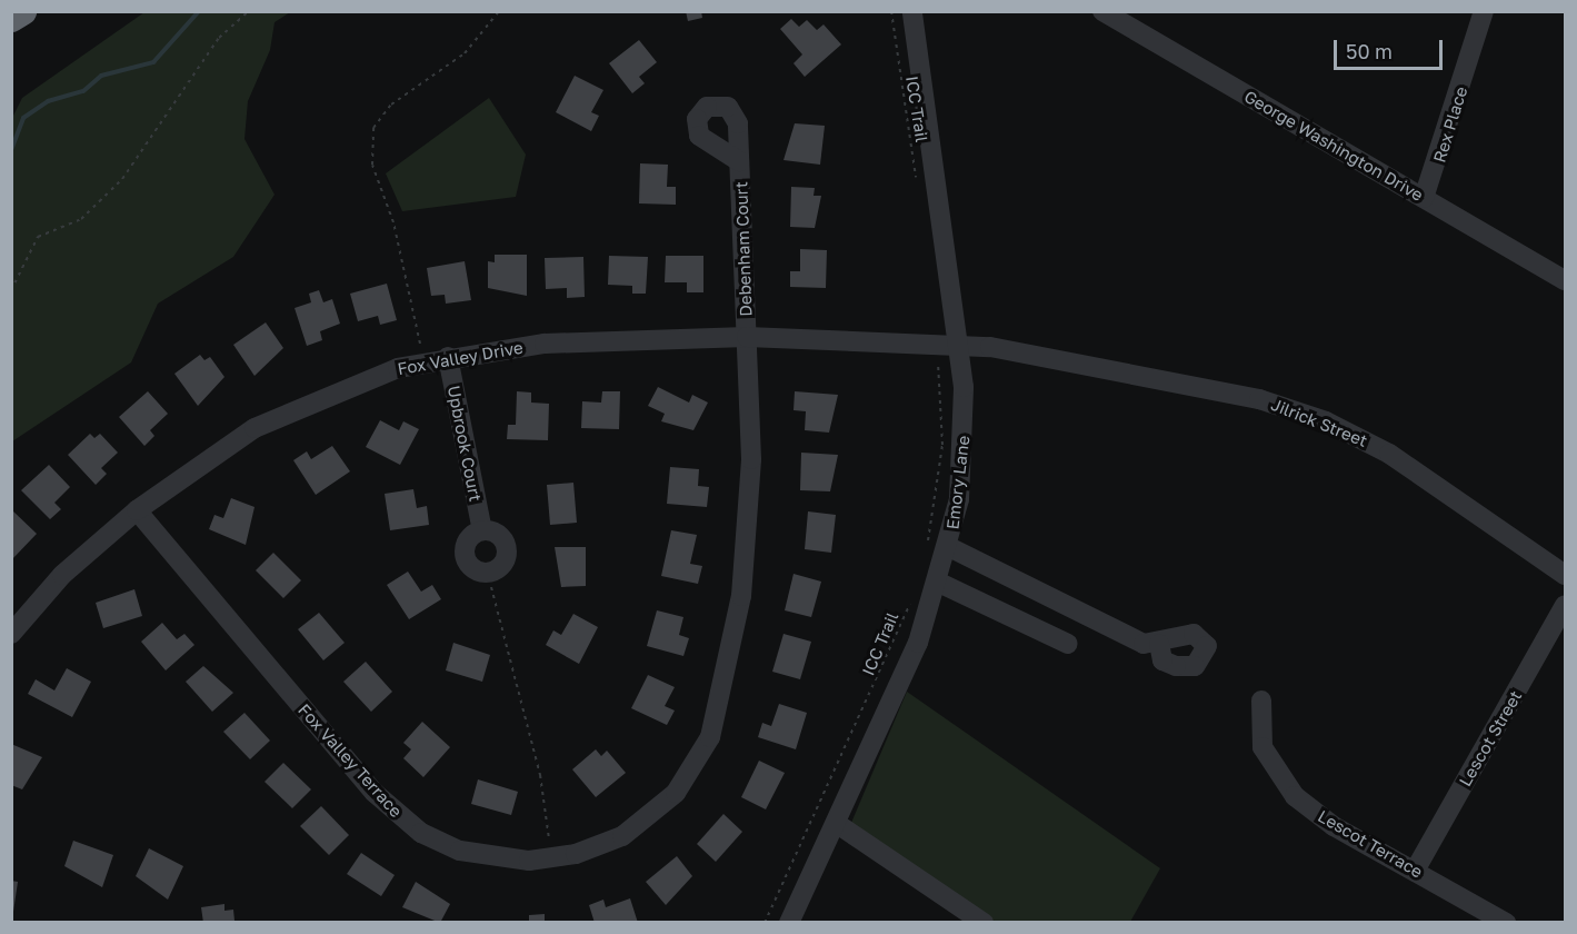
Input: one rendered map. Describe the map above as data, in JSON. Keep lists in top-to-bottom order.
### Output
{
  "streets": {
    "street": [
      "Rex Place",
      "George Washington Drive",
      "Debenham Court",
      "Fox Valley Drive",
      "Jilrick Street",
      "Upbrook Court",
      "Emory Lane",
      "Lescot Street",
      "Fox Valley Terrace",
      "Lescot Terrace"
    ],
    "path": ["ICC Trail"]
  },
  "crossings": [
    ["Rex Place", "George Washington Drive"],
    ["Debenham Court", "Fox Valley Drive"],
    ["Debenham Court", "Fox Valley Terrace"],
    ["Fox Valley Drive", "Jilrick Street"],
    ["Fox Valley Drive", "Upbrook Court"],
    ["Fox Valley Drive", "Emory Lane"],
    ["Fox Valley Drive", "Fox Valley Terrace"],
    ["Jilrick Street", "Emory Lane"],
    ["Lescot Street", "Lescot Terrace"]
  ],
  "scale_bar": "50 m"
}
